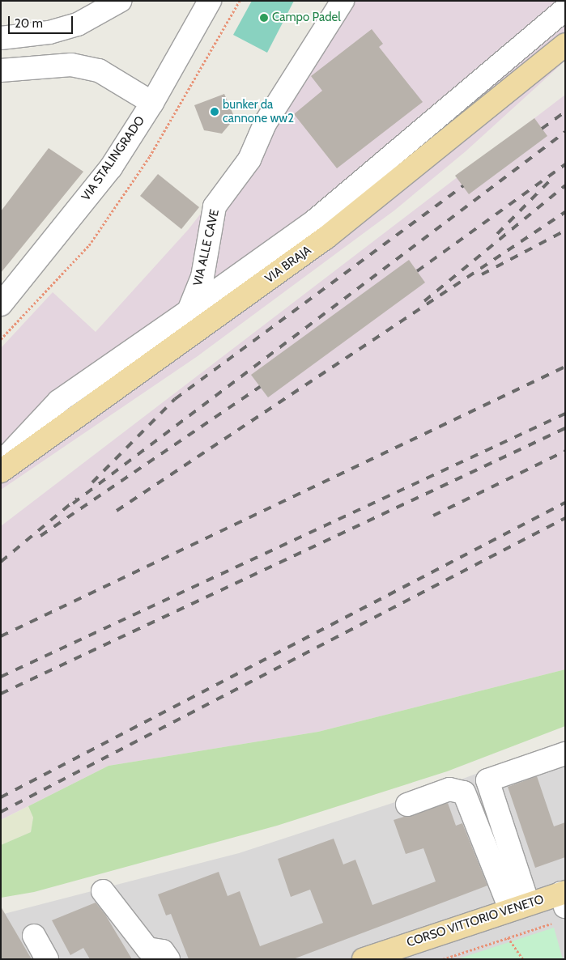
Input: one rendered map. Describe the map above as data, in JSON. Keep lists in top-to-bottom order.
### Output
{
  "streets": {
    "main road": ["VIA BRAJA", "CORSO VITTORIO VENETO"],
    "street": ["VIA STALINGRADO", "VIA ALLE CAVE"]
  },
  "places": ["Campo Padel", "bunker da cannone ww2"],
  "scale_bar": "20 m"
}
